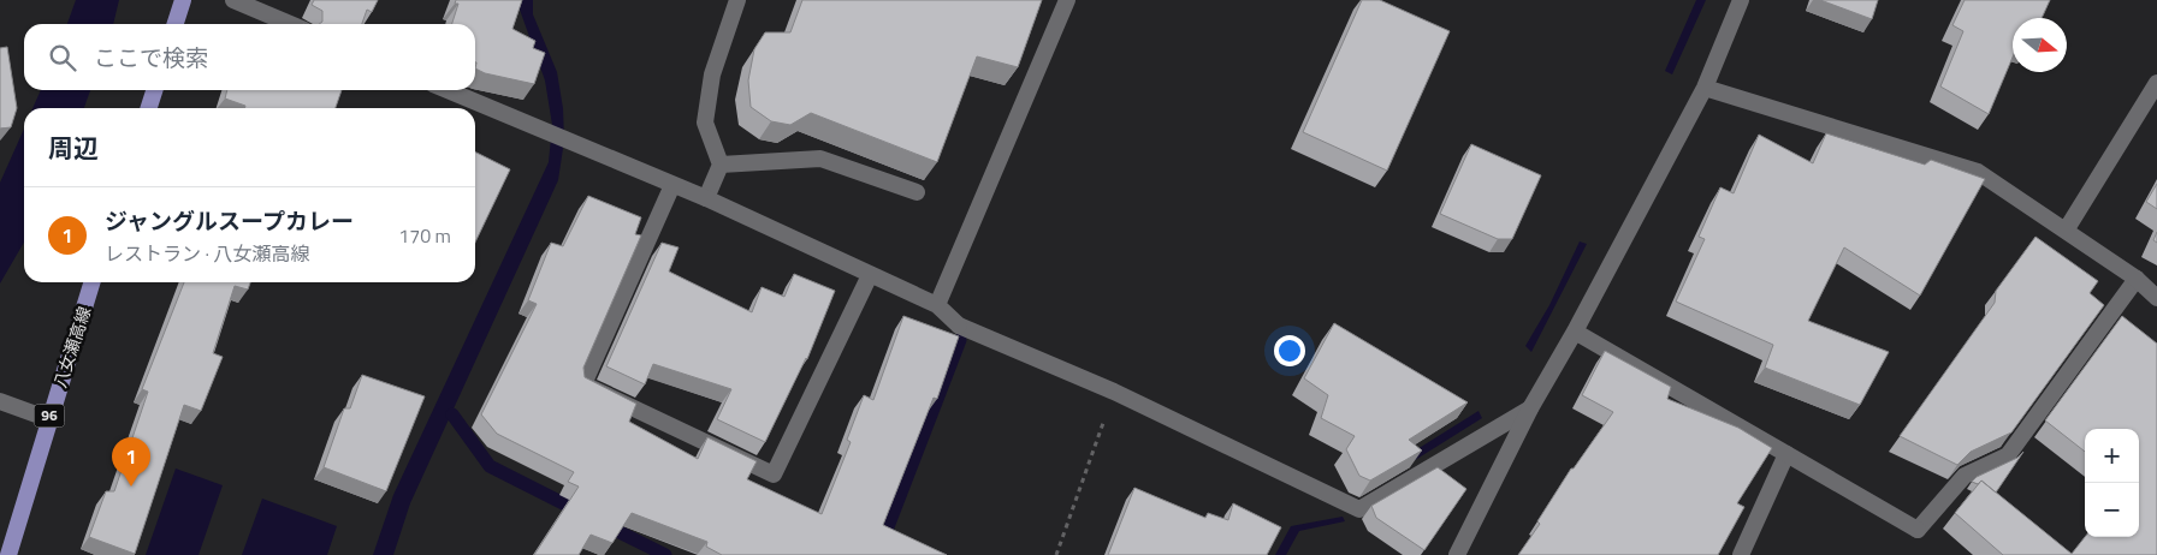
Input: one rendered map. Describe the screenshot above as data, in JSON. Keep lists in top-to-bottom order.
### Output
{
  "streets": {
    "main road": ["八女瀬高線", "96"]
  },
  "north": "right",
  "page": {
    "search": "ここで検索",
    "heading": "周辺",
    "list": [
      {
        "mark": "1",
        "name": "ジャングルスープカレー",
        "note": "レストラン · 八女瀬高線",
        "value": "170 m"
      }
    ],
    "map_buttons": ["+", "−"],
    "pins": "1"
  }
}
